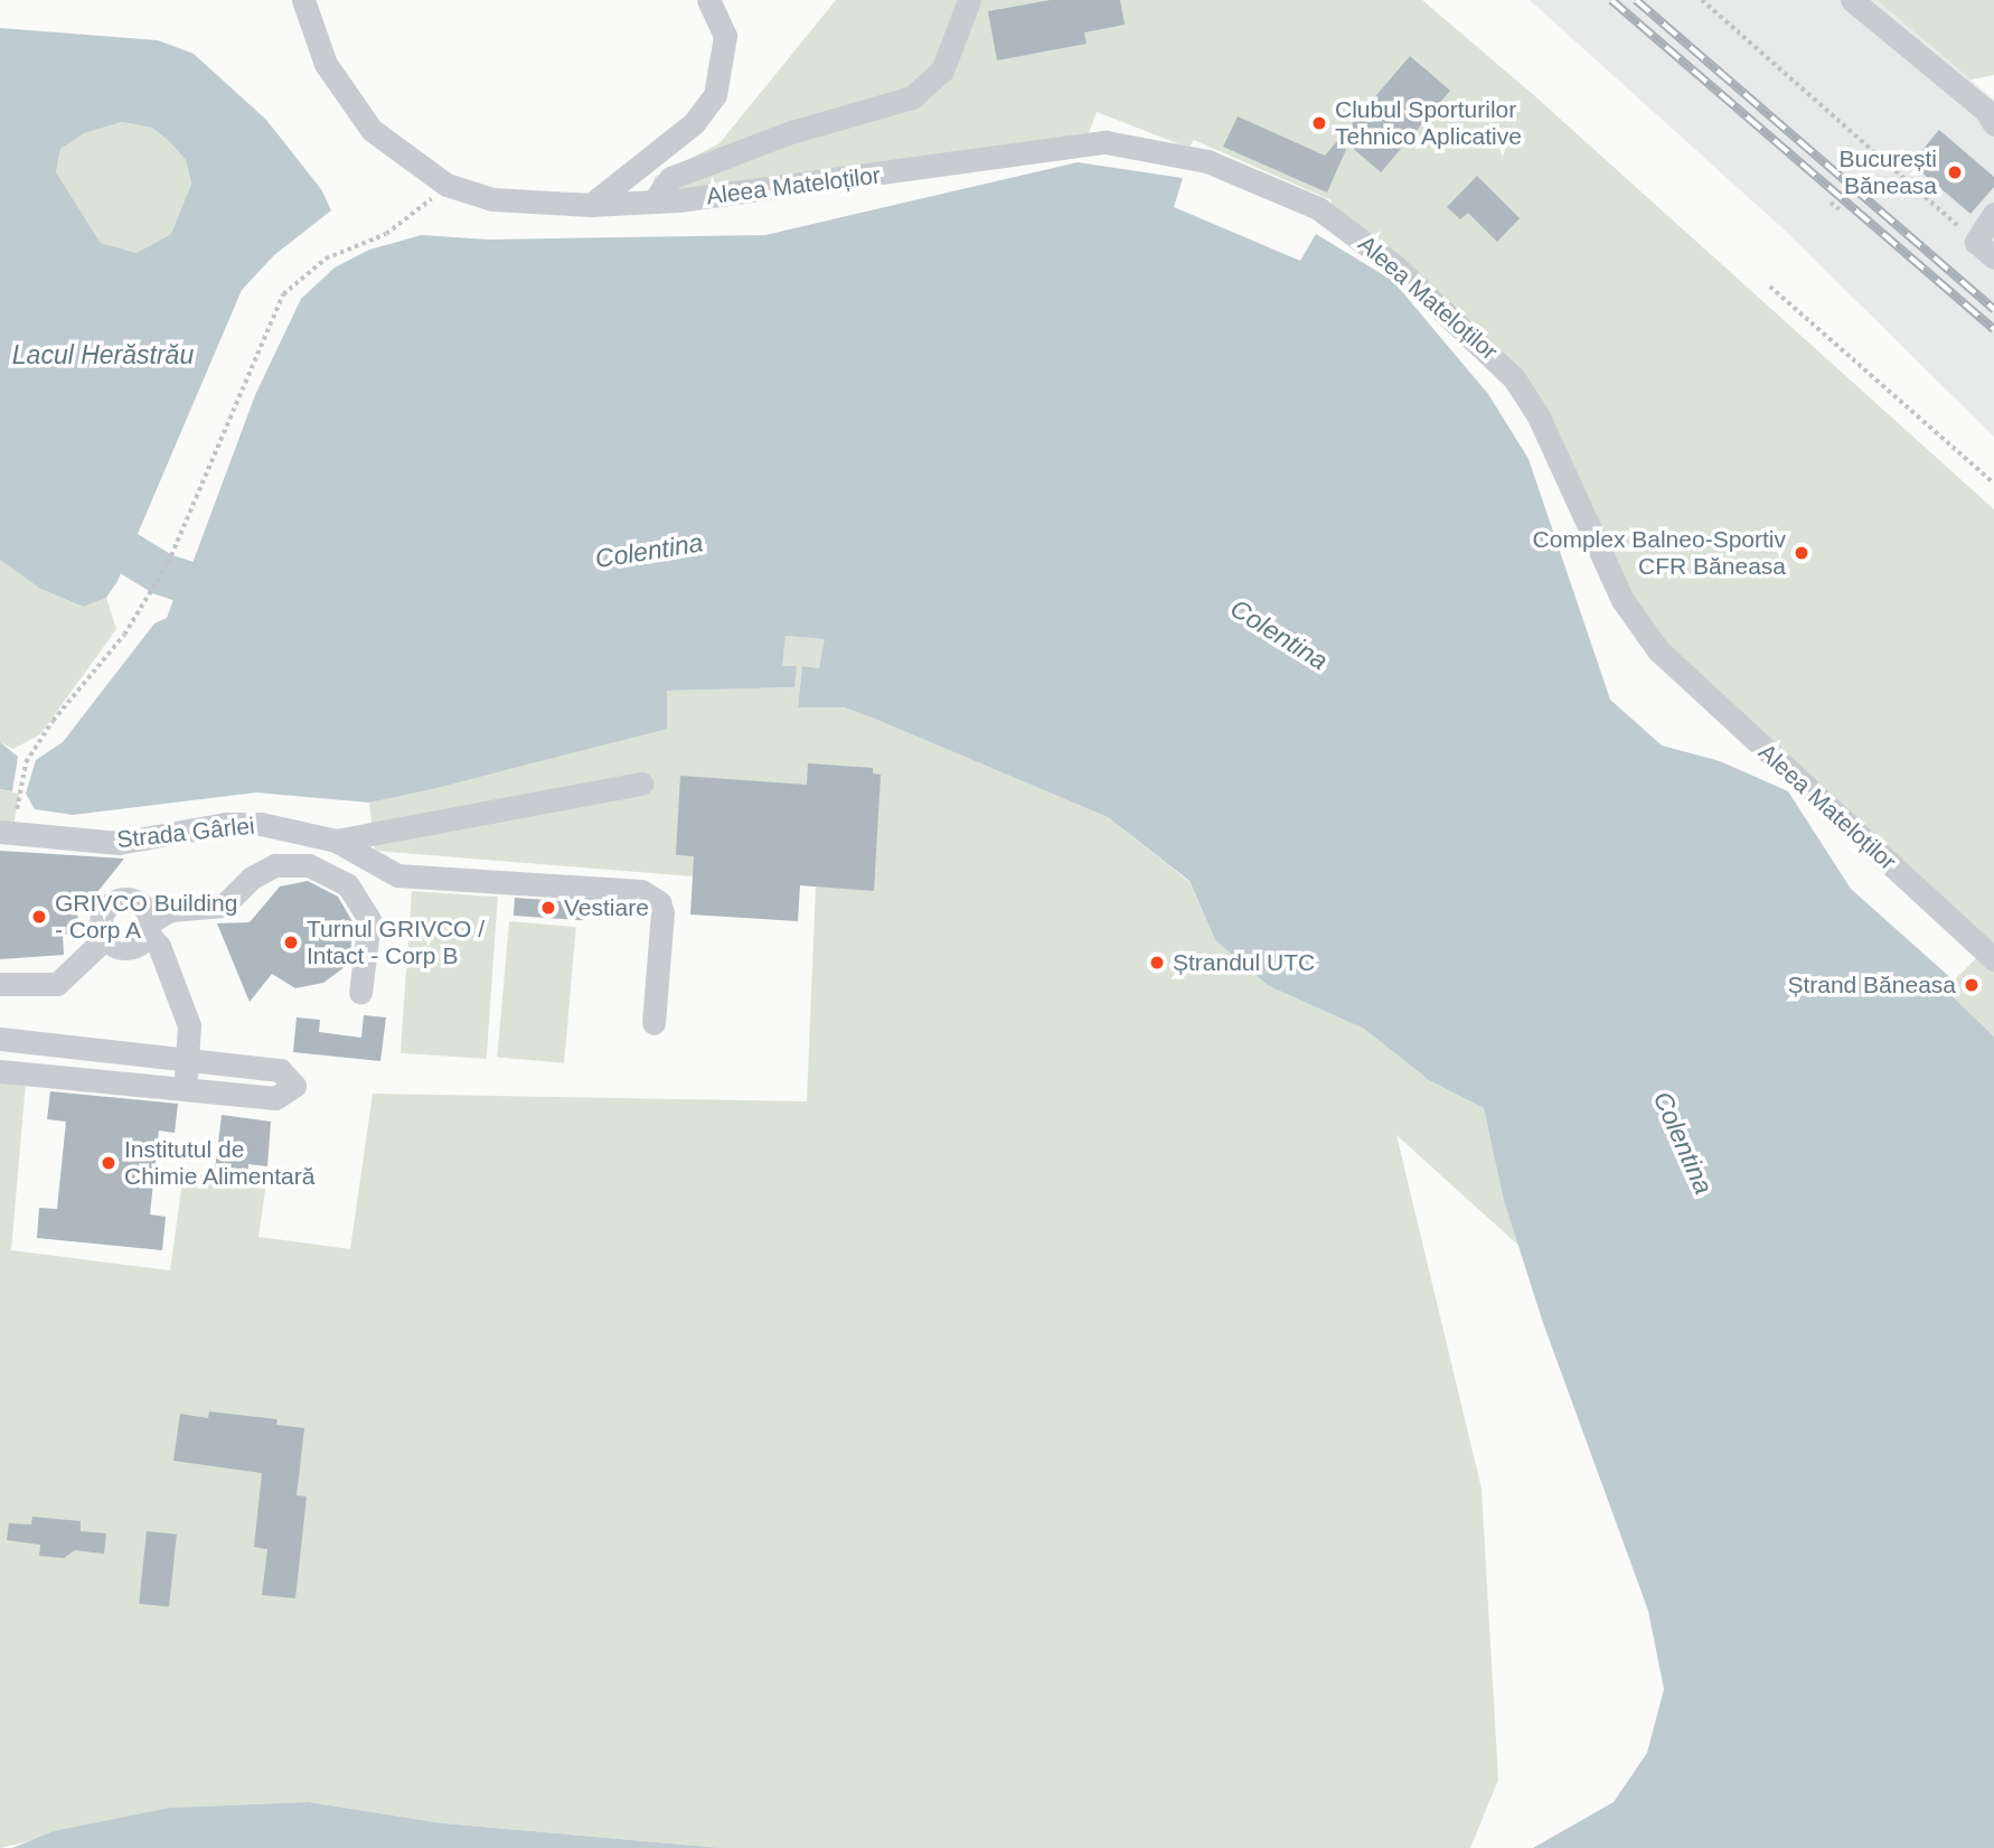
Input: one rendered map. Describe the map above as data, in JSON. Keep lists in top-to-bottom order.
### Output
{
  "streets": {
    "lane": ["Aleea Mateloților", "Strada Gârlei"]
  },
  "water": ["Lacul Herăstrău", "Colentina"],
  "places": [
    "Clubul Sporturilor Tehnico Aplicative",
    "București Băneasa",
    "Complex Balneo-Sportiv CFR Băneasa",
    "Vestiare",
    "GRIVCO Building - Corp A",
    "Turnul GRIVCO / Intact - Corp B",
    "Ștrandul UTC",
    "Ștrand Băneasa",
    "Institutul de Chimie Alimentară"
  ]
}
